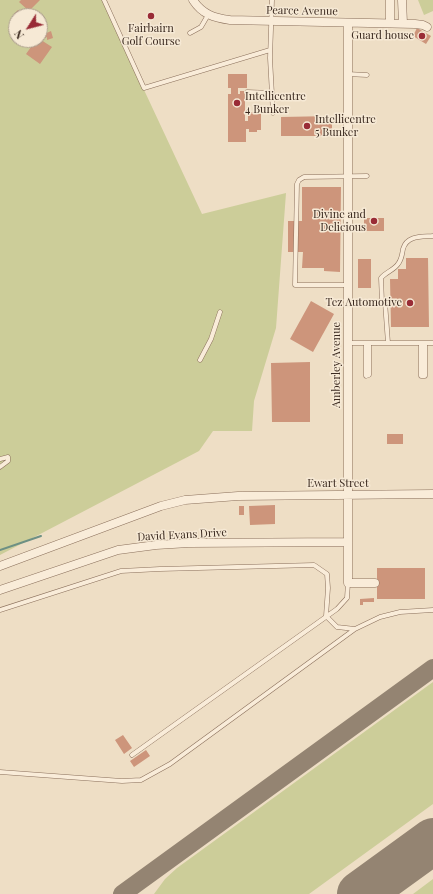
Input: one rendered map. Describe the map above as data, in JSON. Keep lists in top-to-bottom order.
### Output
{
  "streets": {
    "street": [
      "Pearce Avenue",
      "Amberley Avenue",
      "Ewart Street",
      "David Evans Drive"
    ]
  },
  "crossings": [
    ["Pearce Avenue", "Amberley Avenue"],
    ["Amberley Avenue", "Ewart Street"],
    ["Amberley Avenue", "David Evans Drive"]
  ],
  "places": [
    "Fairbairn Golf Course",
    "Guard house",
    "Intellicentre 4 Bunker",
    "Intellicentre 5 Bunker",
    "Divine and Delicious",
    "Tez Automotive"
  ],
  "north": "bottom left"
}
